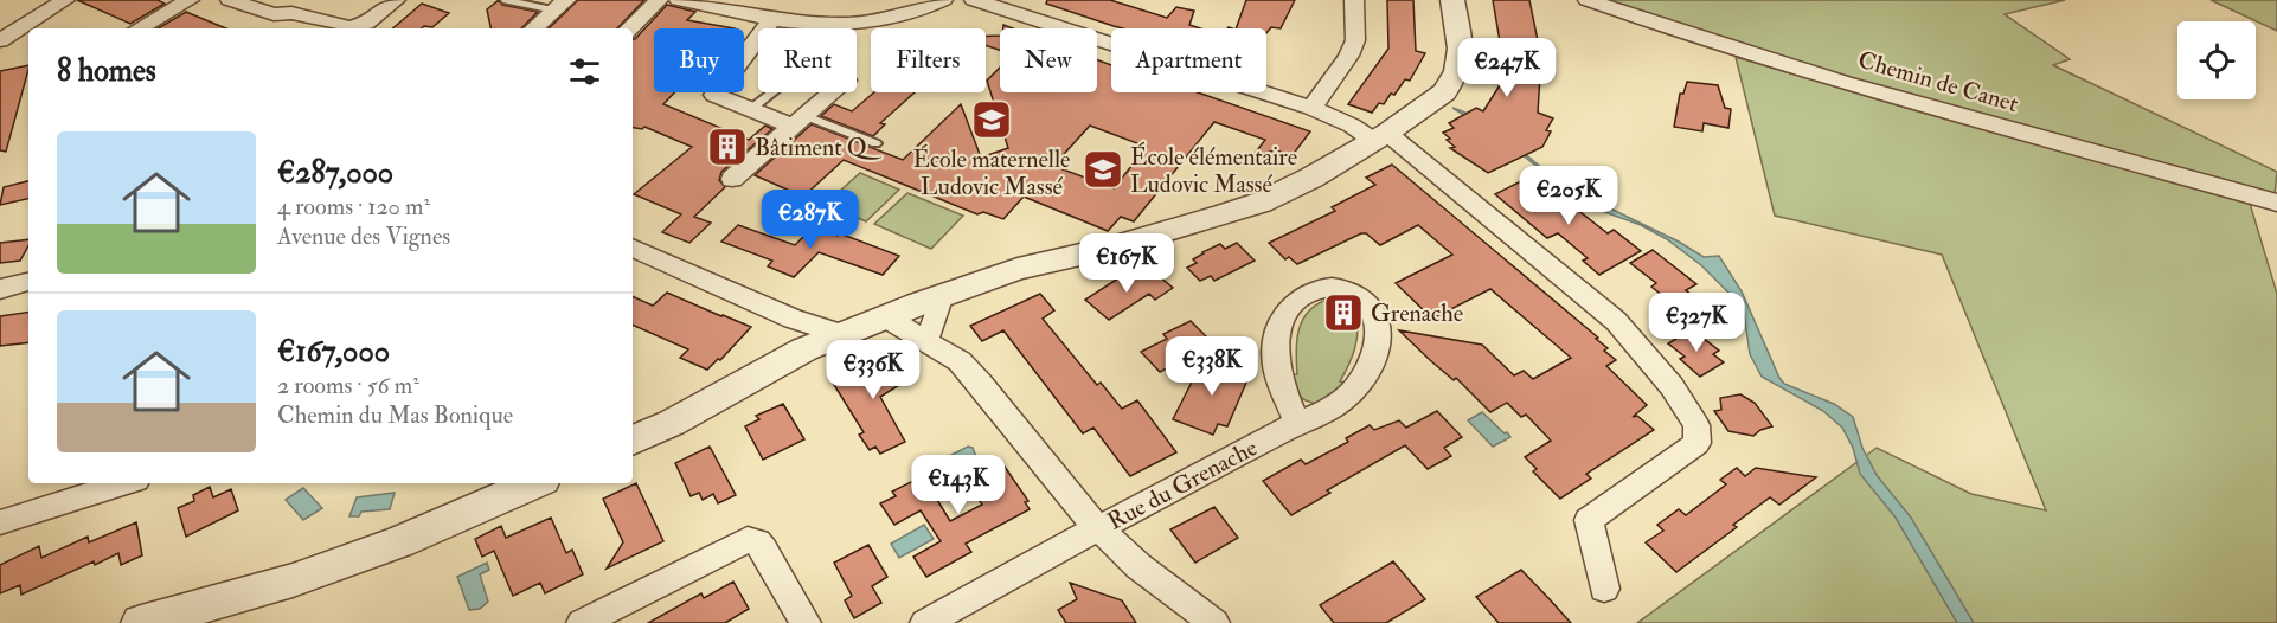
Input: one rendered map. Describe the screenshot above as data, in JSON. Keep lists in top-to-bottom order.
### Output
{
  "streets": {
    "street": ["Chemin de Canet", "Rue du Grenache"]
  },
  "places": {
    "school or university": ["École maternelle Ludovic Massé", "École élémentaire Ludovic Massé"],
    "building": ["Bâtiment Q", "Grenache"]
  },
  "page": {
    "chip": [
      "Buy",
      "Rent",
      "Filters",
      "New",
      "Apartment"
    ],
    "heading": "8 homes",
    "price": [
      "€247K",
      "€205K",
      "€287K",
      "€167K",
      "€327K",
      "€338K",
      "€336K",
      "€143K"
    ],
    "list": [
      {
        "name": "€287,000",
        "note": "4 rooms · 120 m² · Avenue des Vignes"
      },
      {
        "name": "€167,000",
        "note": "2 rooms · 56 m² · Chemin du Mas Bonique"
      }
    ]
  }
}
